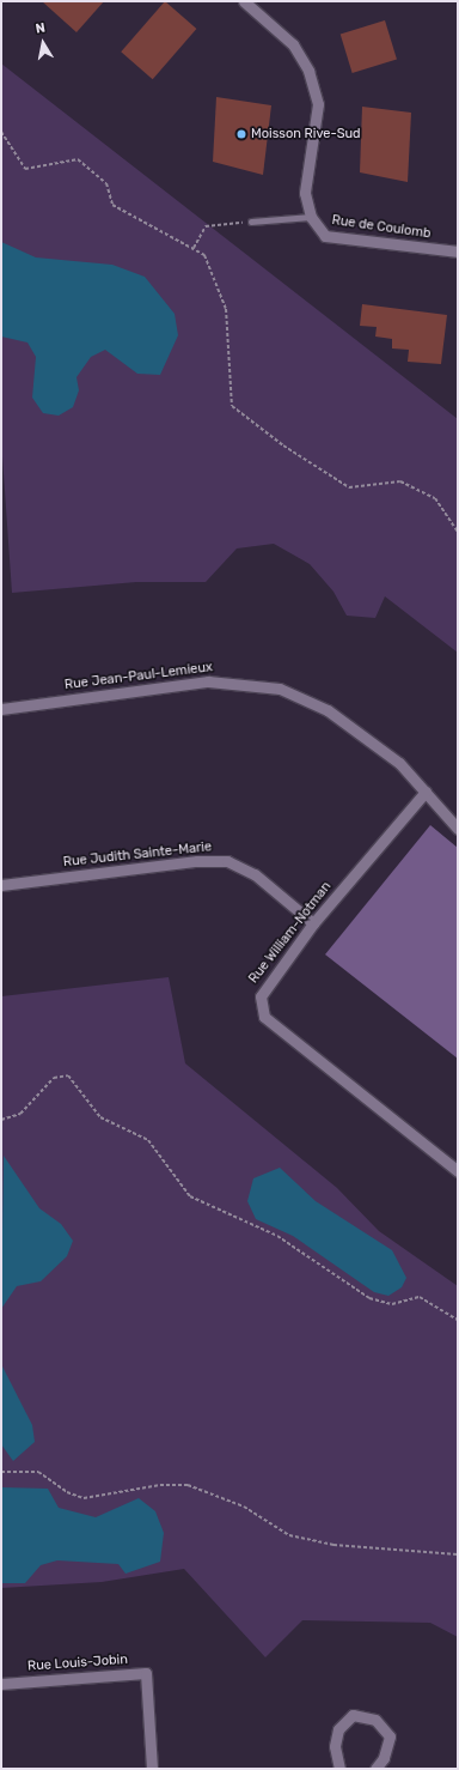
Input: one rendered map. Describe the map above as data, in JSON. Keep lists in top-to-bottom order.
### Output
{
  "streets": {
    "street": [
      "Rue de Coulomb",
      "Rue Jean-Paul-Lemieux",
      "Rue Judith Sainte-Marie",
      "Rue William-Notman",
      "Rue Louis-Jobin"
    ]
  },
  "crossings": [
    ["Rue Jean-Paul-Lemieux", "Rue William-Notman"],
    ["Rue Judith Sainte-Marie", "Rue William-Notman"]
  ],
  "places": ["Moisson Rive-Sud"],
  "north": "top"
}
